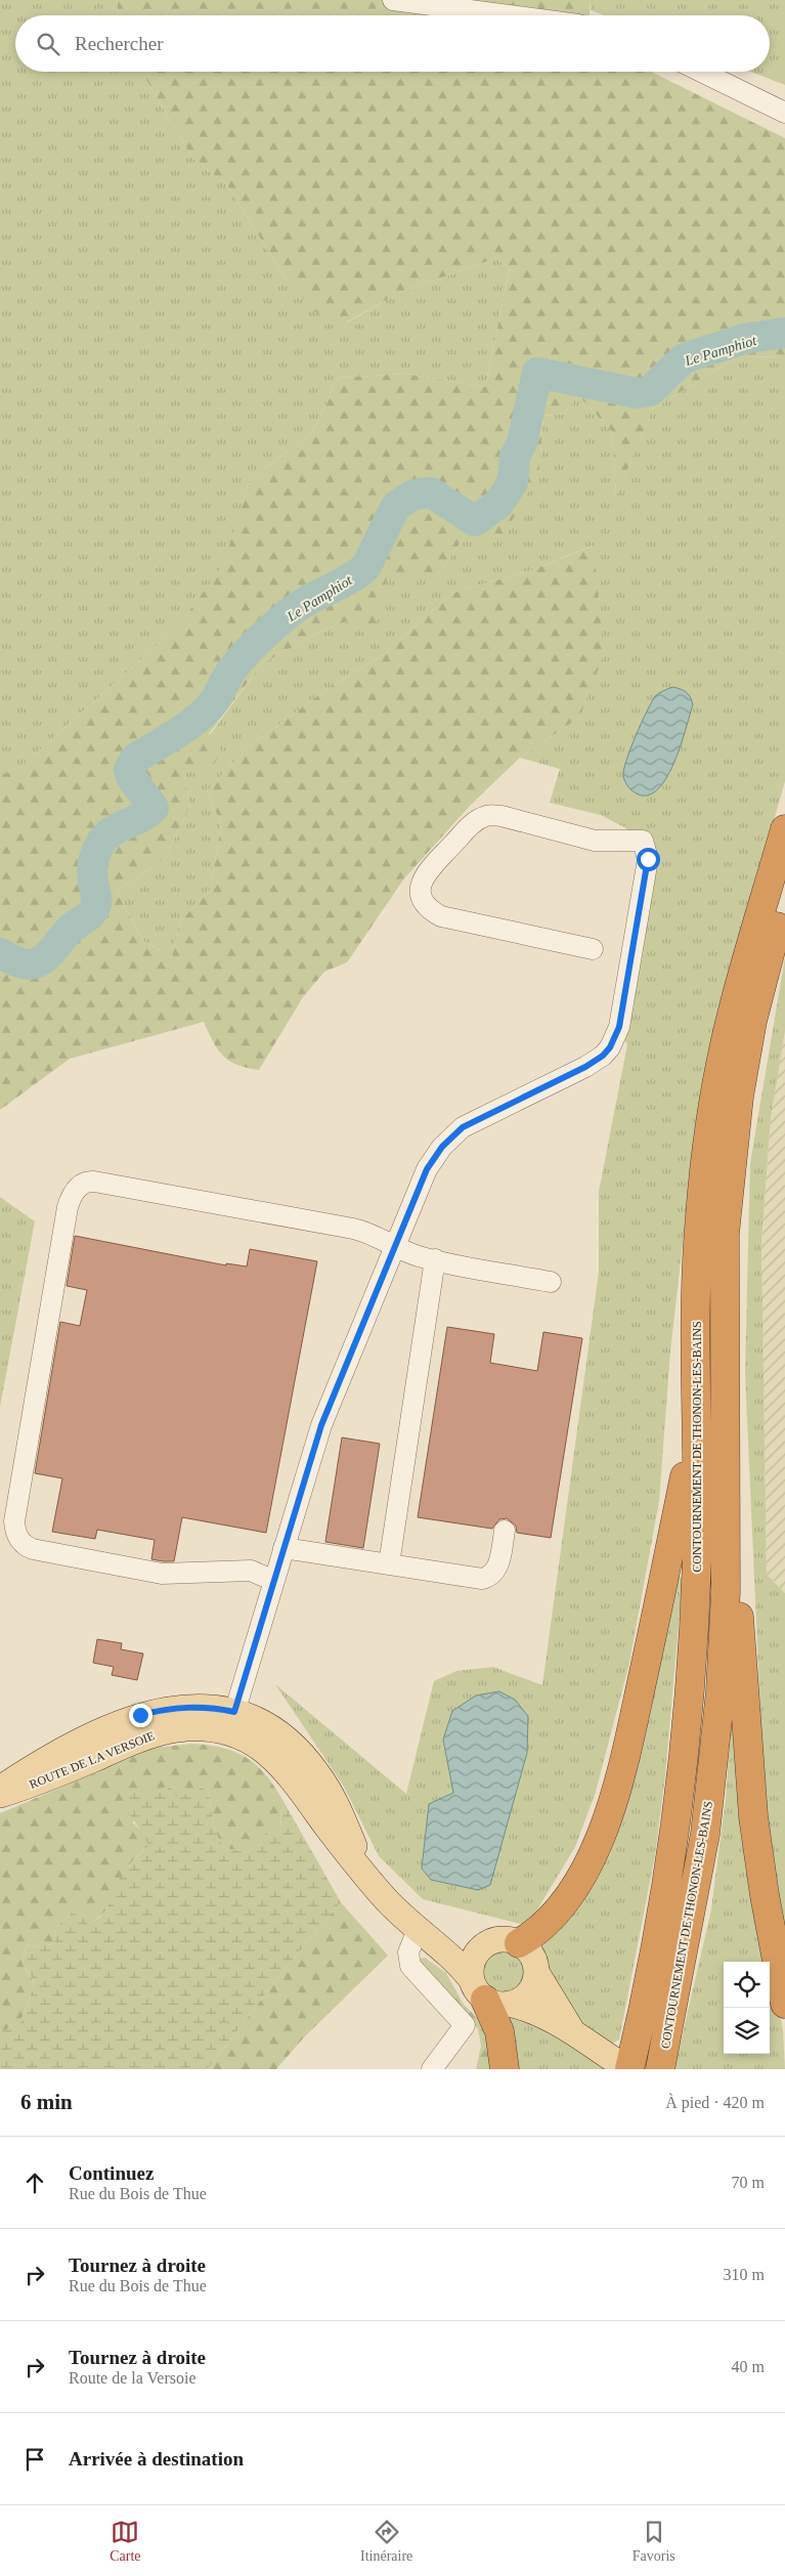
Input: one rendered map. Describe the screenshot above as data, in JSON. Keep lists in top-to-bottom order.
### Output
{
  "streets": {
    "highway": ["CONTOURNEMENT DE THONON-LES-BAINS"],
    "main road": ["ROUTE DE LA VERSOIE"]
  },
  "water": ["Le Pamphiot"],
  "page": {
    "search": "Rechercher",
    "heading": ["6 min", "À pied · 420 m"],
    "list": [
      ["Continuez", "Rue du Bois de Thue", "70 m"],
      ["Tournez à droite", "Rue du Bois de Thue", "310 m"],
      ["Tournez à droite", "Route de la Versoie", "40 m"],
      "Arrivée à destination"
    ],
    "nav": ["Carte", "Itinéraire", "Favoris"]
  }
}
